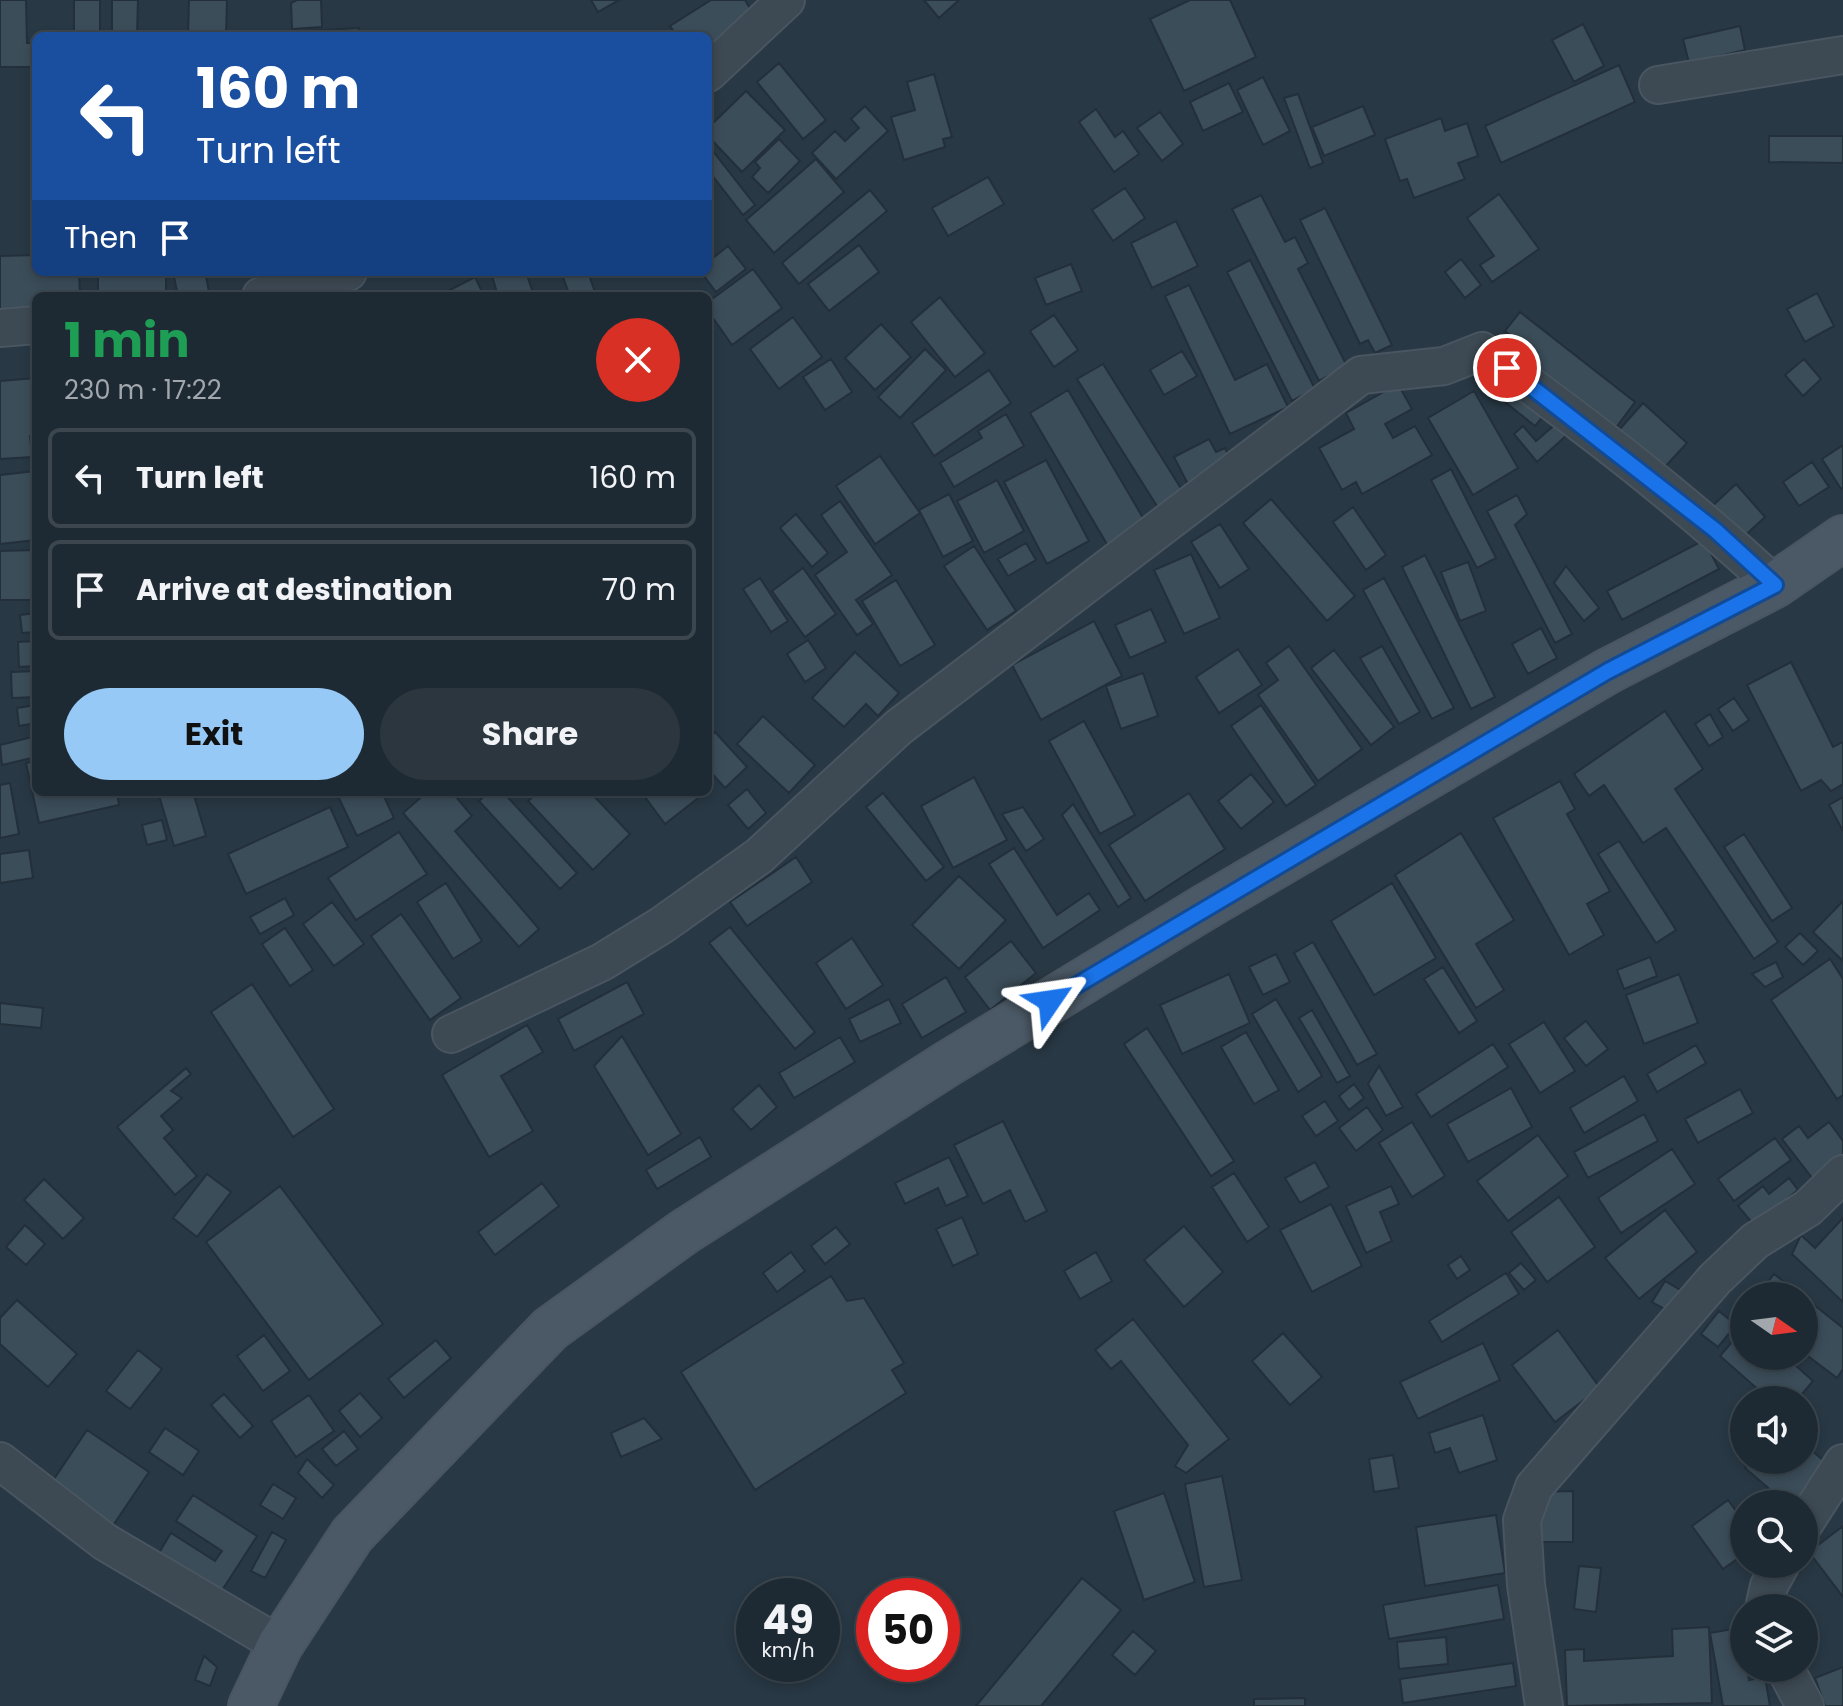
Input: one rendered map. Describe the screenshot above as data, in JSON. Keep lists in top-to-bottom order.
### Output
{
  "north": "right",
  "page": {
    "turn": ["160 m", "Turn left"],
    "then": "Then",
    "heading": ["1 min", "230 m · 17:22"],
    "list": [
      {
        "name": "Turn left",
        "value": "160 m"
      },
      {
        "name": "Arrive at destination",
        "value": "70 m"
      }
    ],
    "buttons": ["Exit", "Share"],
    "speed": "49 km/h",
    "limit": "50"
  }
}
